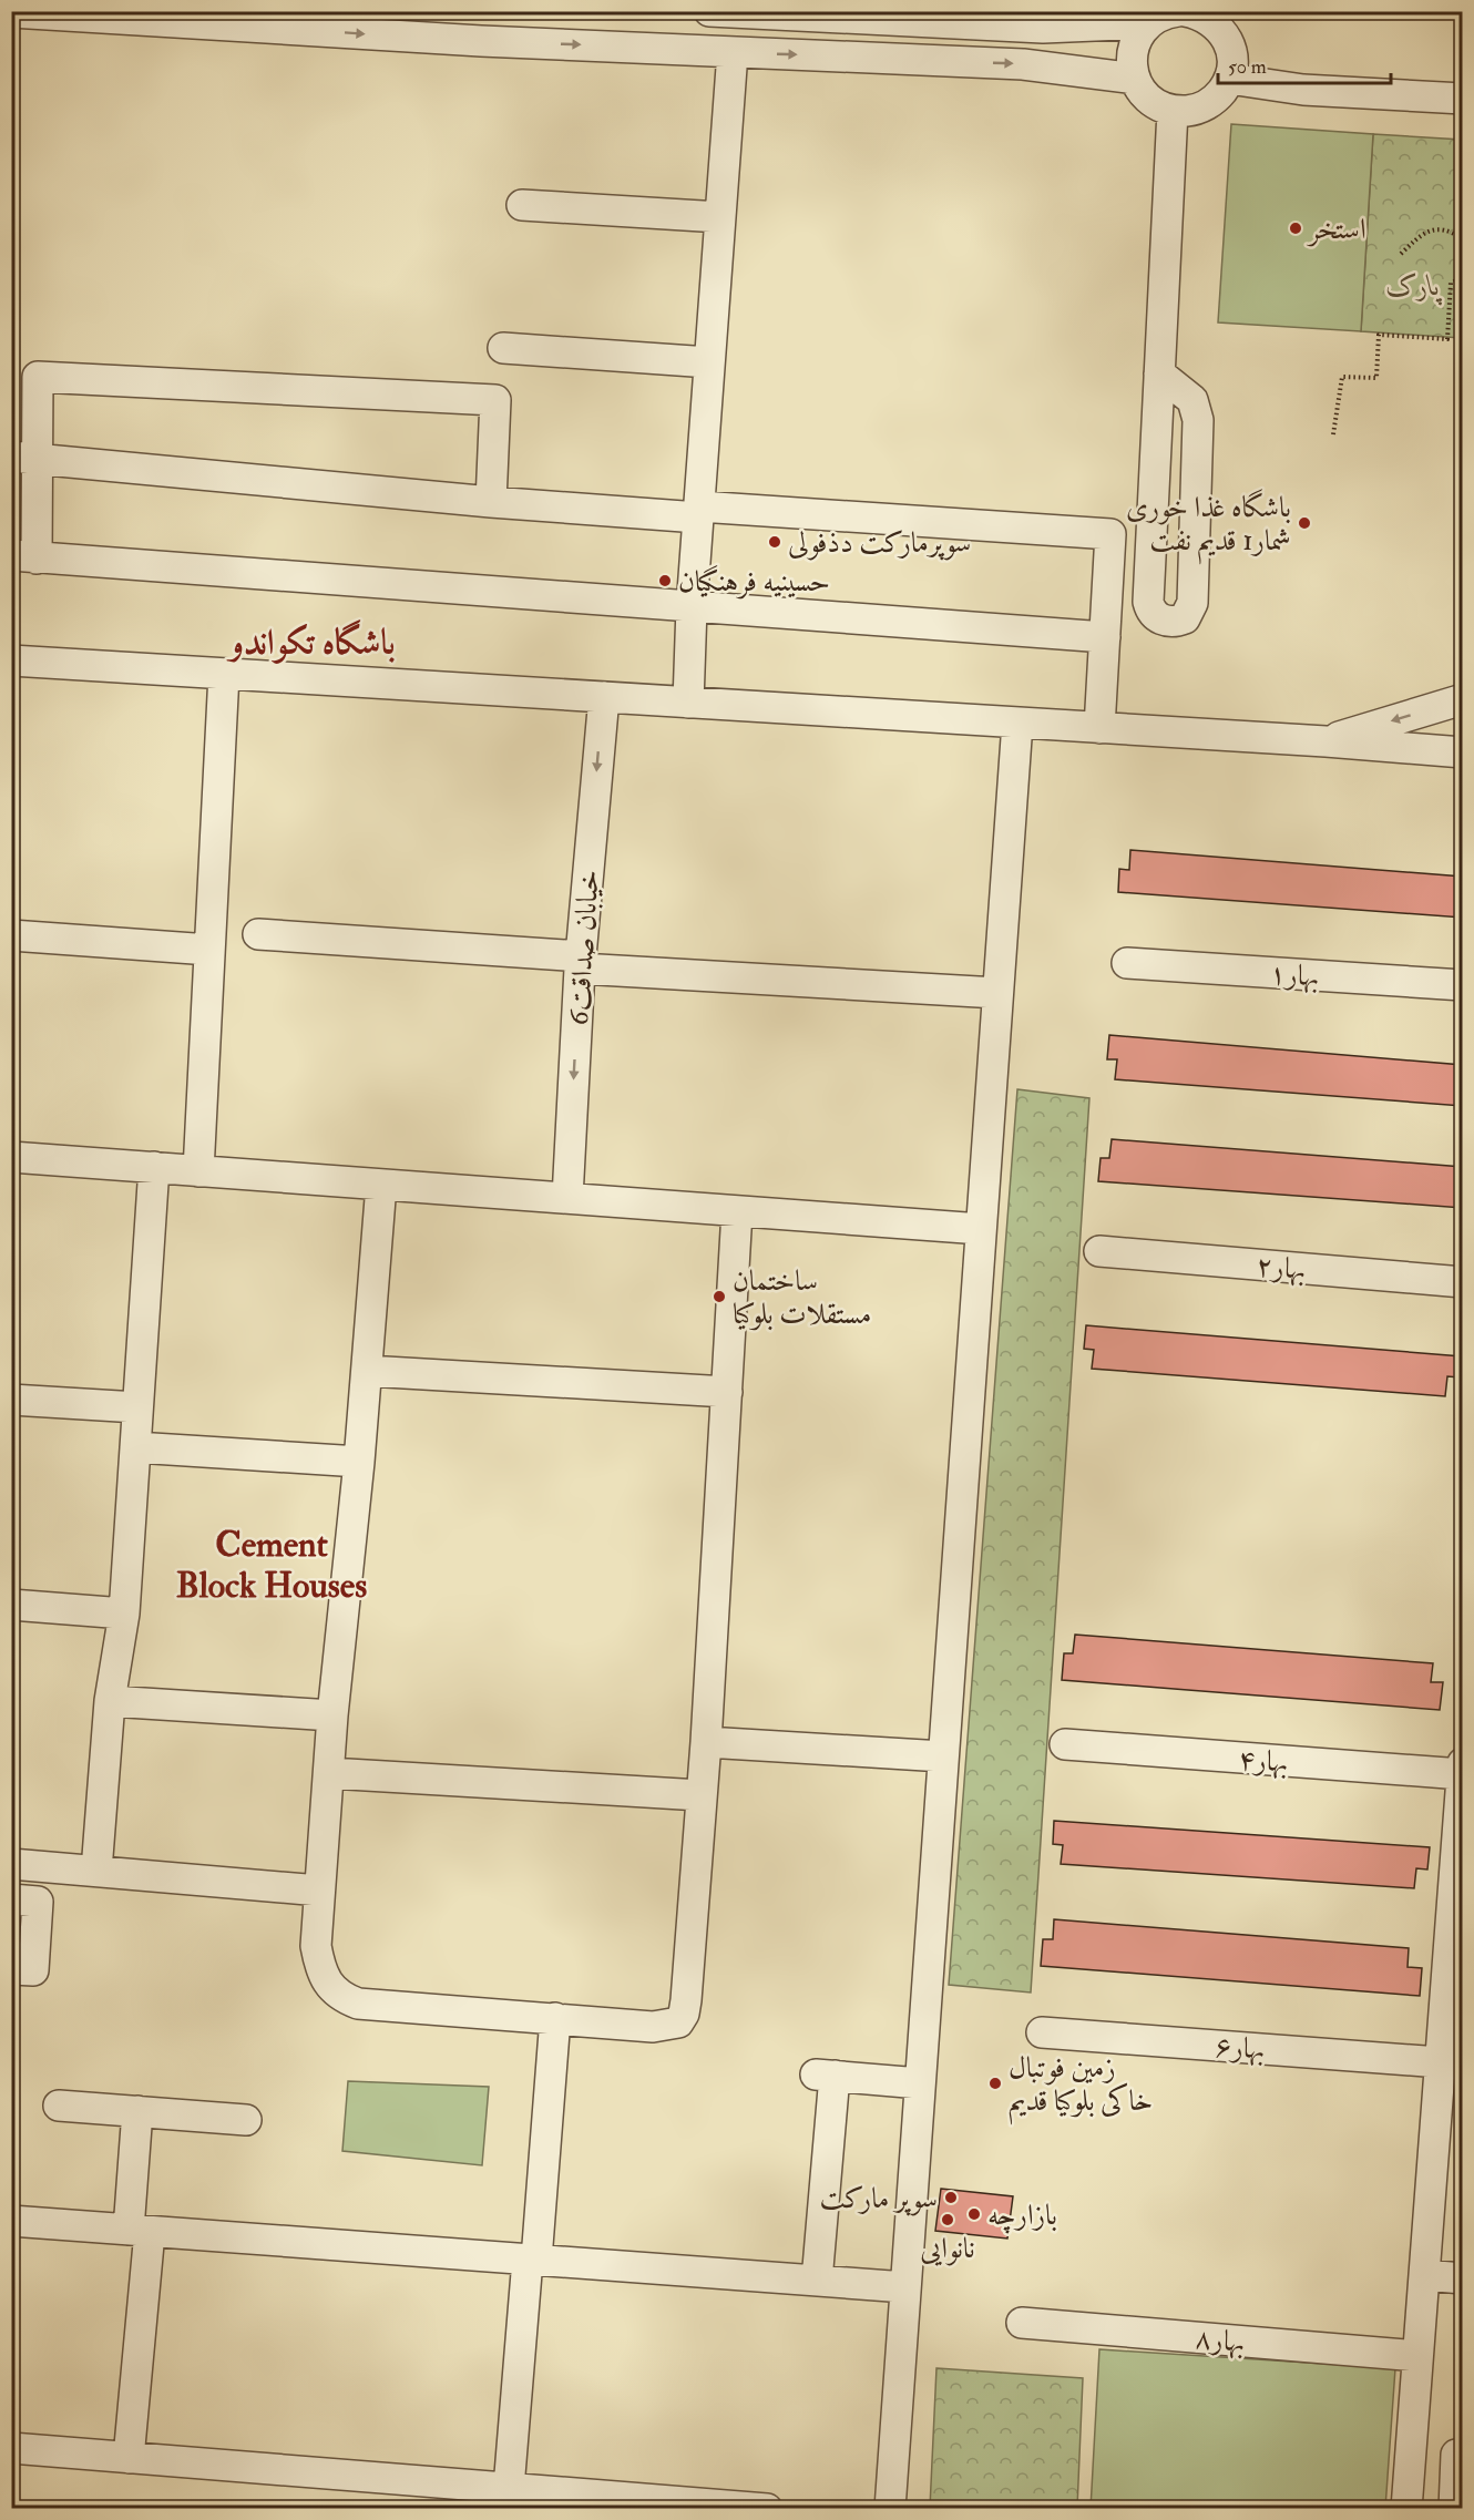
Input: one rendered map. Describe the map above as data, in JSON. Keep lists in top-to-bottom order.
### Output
{
  "streets": {
    "street": [
      "خیابان صداقت6",
      "بهار۱",
      "بهار۲",
      "بهار۴",
      "بهار۶",
      "بهار۸"
    ]
  },
  "one_way": ["خیابان صداقت6"],
  "districts": ["باشگاه تکواندو", "Cement Block Houses"],
  "parks": ["پارک"],
  "places": [
    "استخر",
    "باشگاه غذا خوری شمار1 قدیم نفت",
    "سوپرمارکت دذفولی",
    "حسینیه فرهنگیان",
    "ساختمان مستقلات بلوکیا",
    "زمین فوتبال خاکی بلوکیا قدیم",
    "سوپر مارکت",
    "بازارچه",
    "نانوایی"
  ],
  "scale_bar": "50 m"
}
